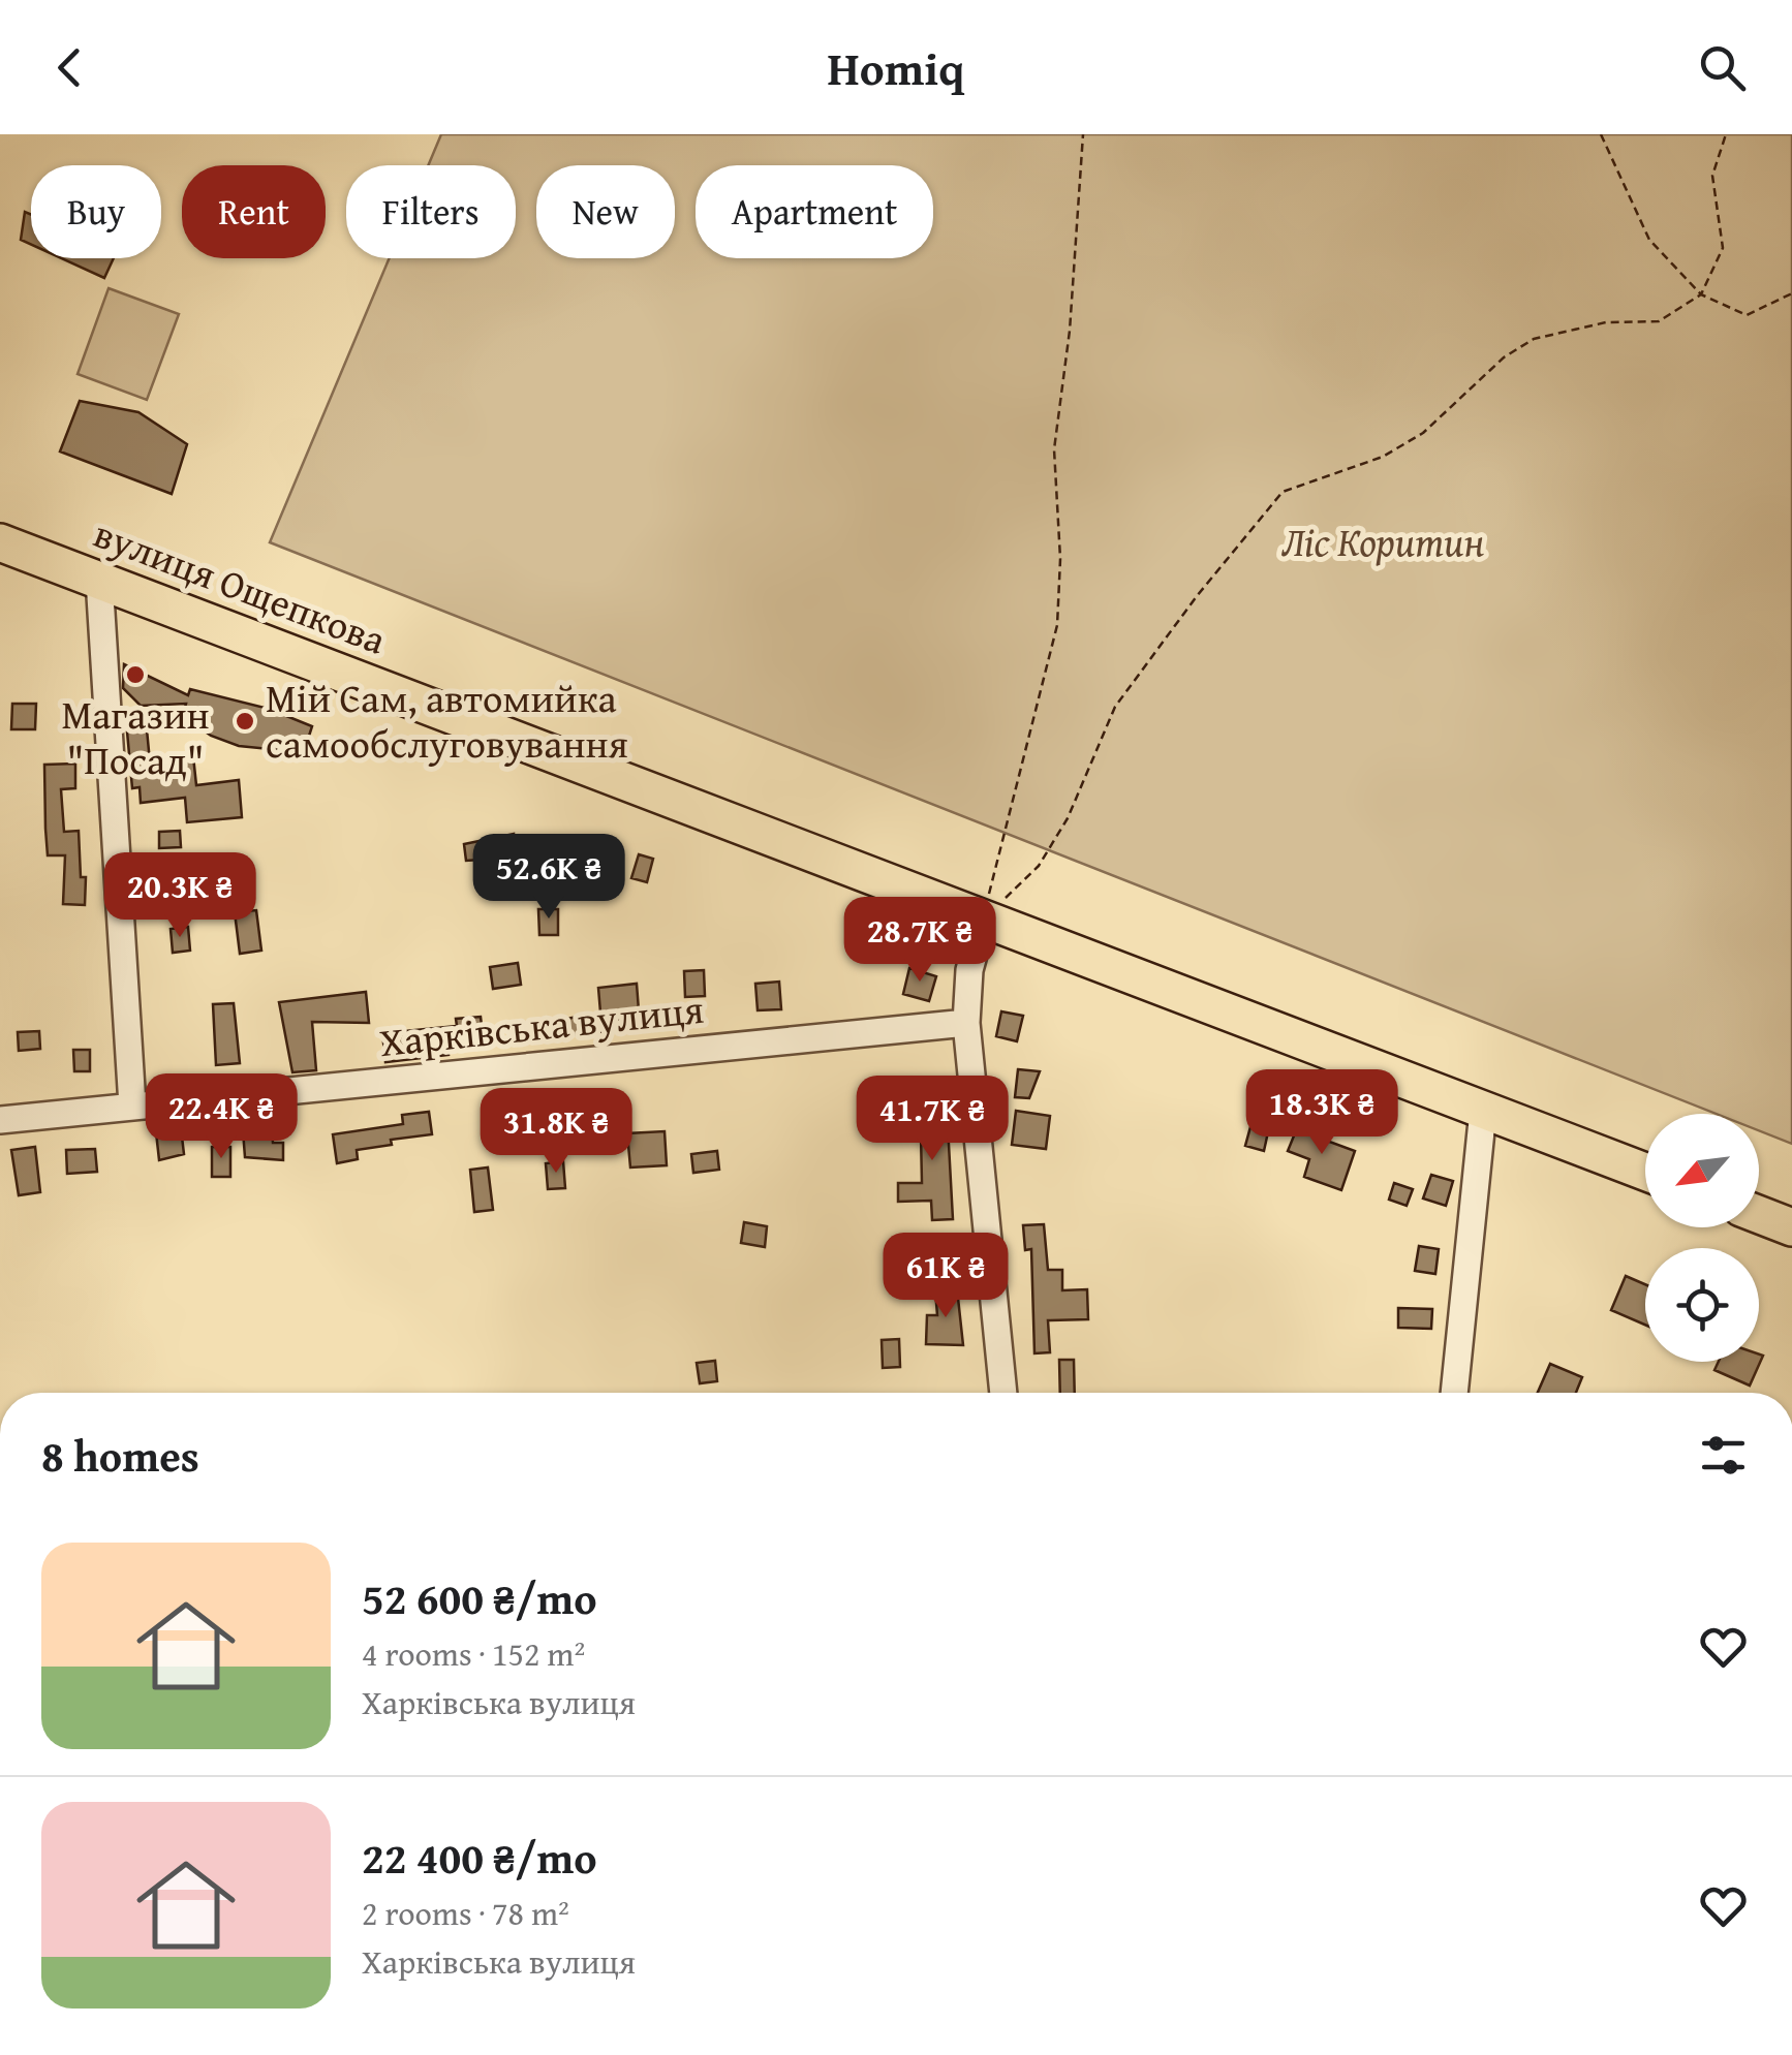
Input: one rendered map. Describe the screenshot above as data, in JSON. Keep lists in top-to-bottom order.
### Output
{
  "streets": {
    "highway": ["вулиця Ощепкова"],
    "street": ["Харківська вулиця"]
  },
  "parks": ["Ліс Коритин"],
  "places": ["Магазин \"Посад\"", "Мій Сам, автомийка самообслуговування"],
  "north": "bottom left",
  "page": {
    "header": "Homiq",
    "chip": [
      "Buy",
      "Rent",
      "Filters",
      "New",
      "Apartment"
    ],
    "price": [
      "52.6K ₴",
      "20.3K ₴",
      "28.7K ₴",
      "18.3K ₴",
      "22.4K ₴",
      "41.7K ₴",
      "31.8K ₴",
      "61K ₴"
    ],
    "heading": "8 homes",
    "list": [
      {
        "name": "52 600 ₴/mo",
        "note": "4 rooms · 152 m² · Харківська вулиця"
      },
      {
        "name": "22 400 ₴/mo",
        "note": "2 rooms · 78 m² · Харківська вулиця"
      }
    ]
  }
}
